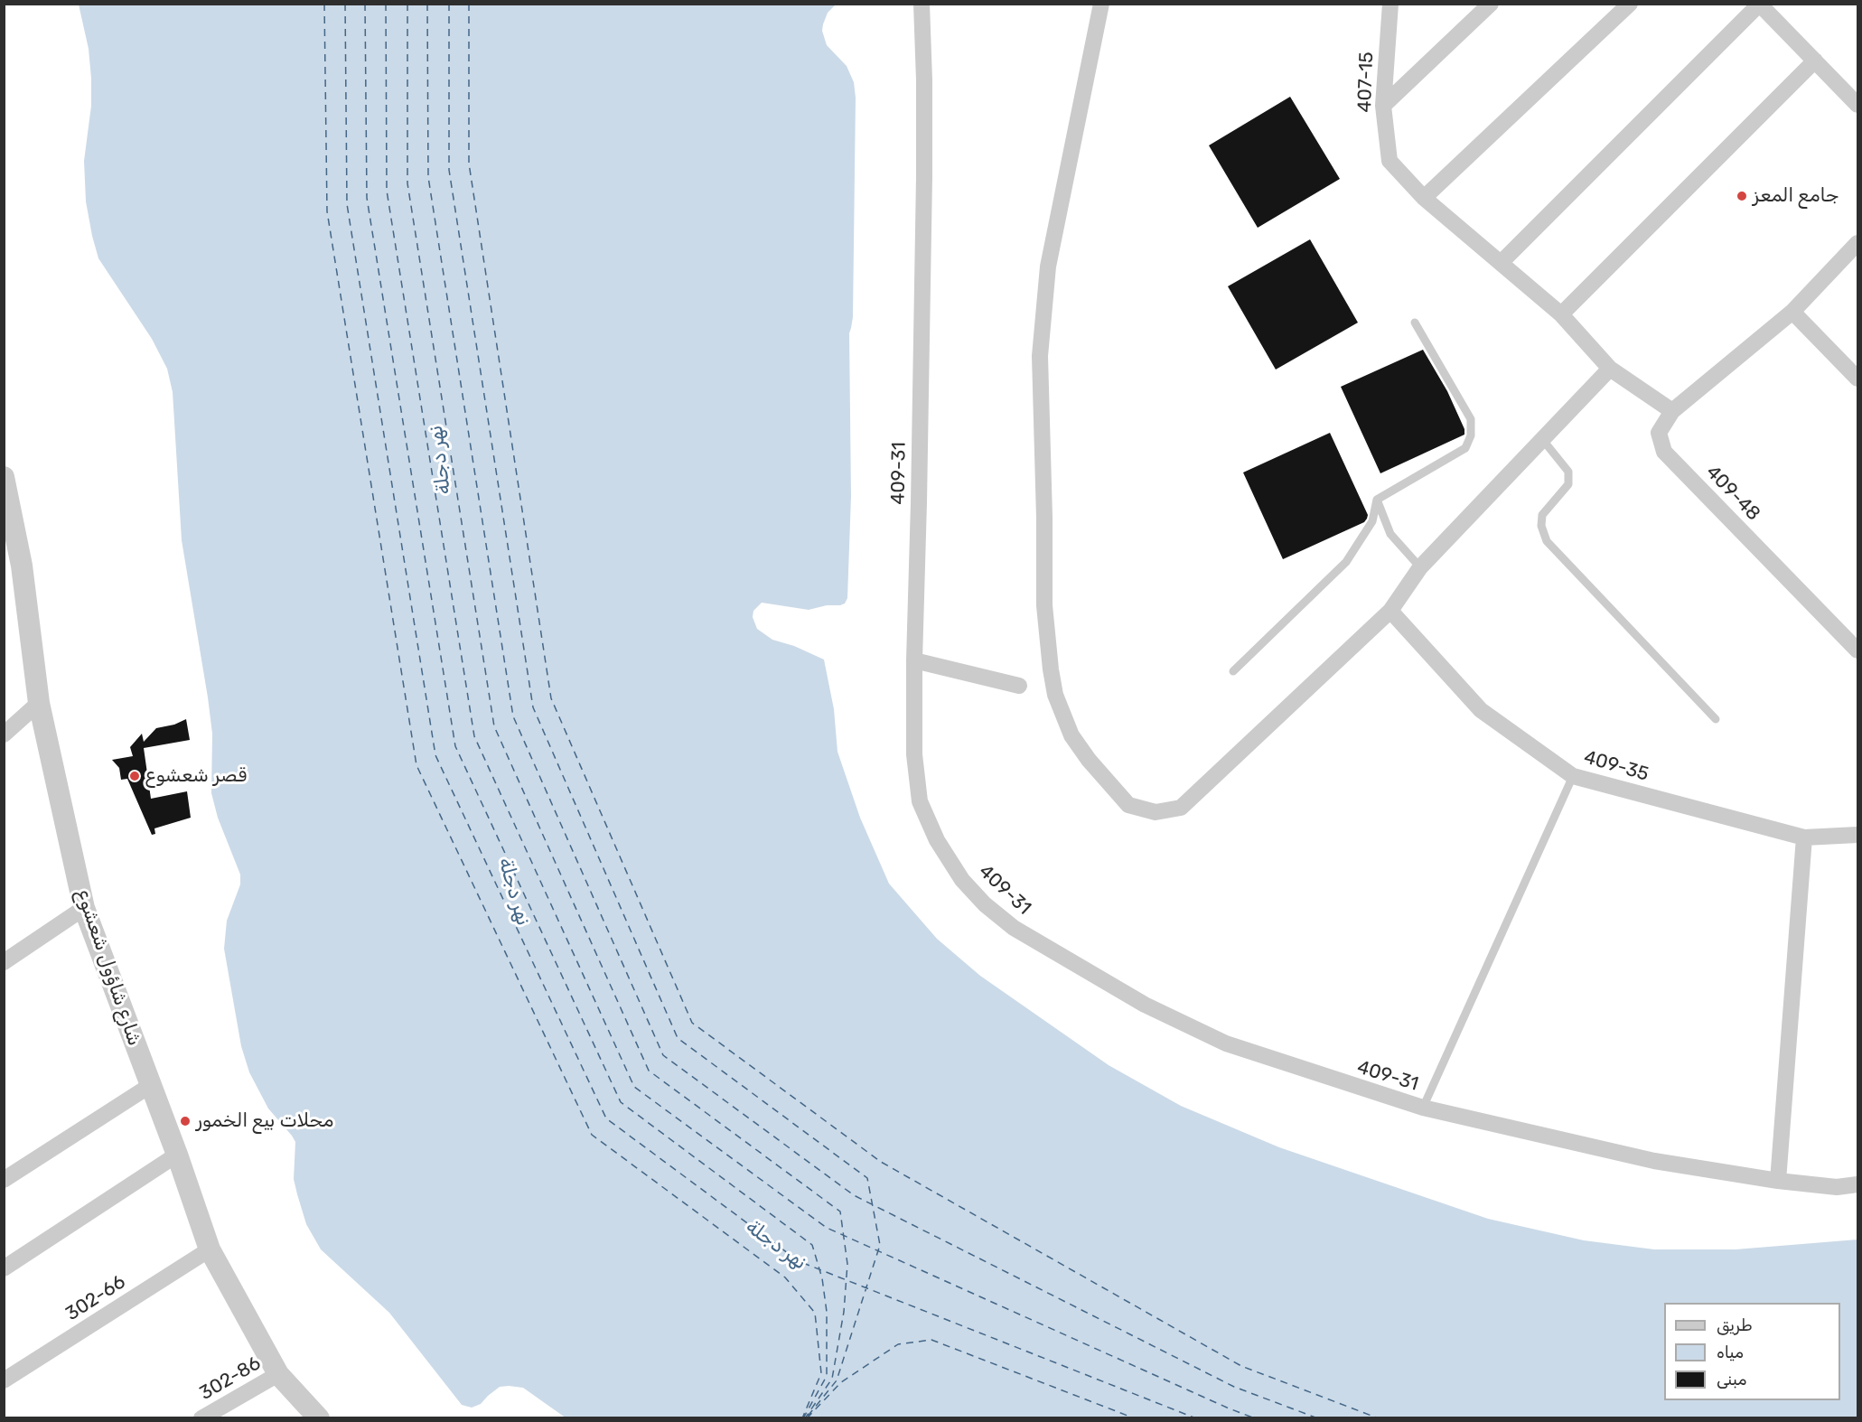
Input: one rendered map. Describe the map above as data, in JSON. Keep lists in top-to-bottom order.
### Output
{
  "streets": {
    "street": [
      "407-15",
      "409-31",
      "409-48",
      "409-35",
      "شارع شاؤول شعشوع",
      "302-66",
      "302-86"
    ]
  },
  "crossings": [
    ["شارع شاؤول شعشوع", "302-66"],
    ["شارع شاؤول شعشوع", "302-86"]
  ],
  "water": ["نهر دجلة"],
  "places": ["جامع المعز", "قصر شعشوع", "محلات بيع الخمور"],
  "legend": ["طريق", "مياه", "مبنى"]
}
